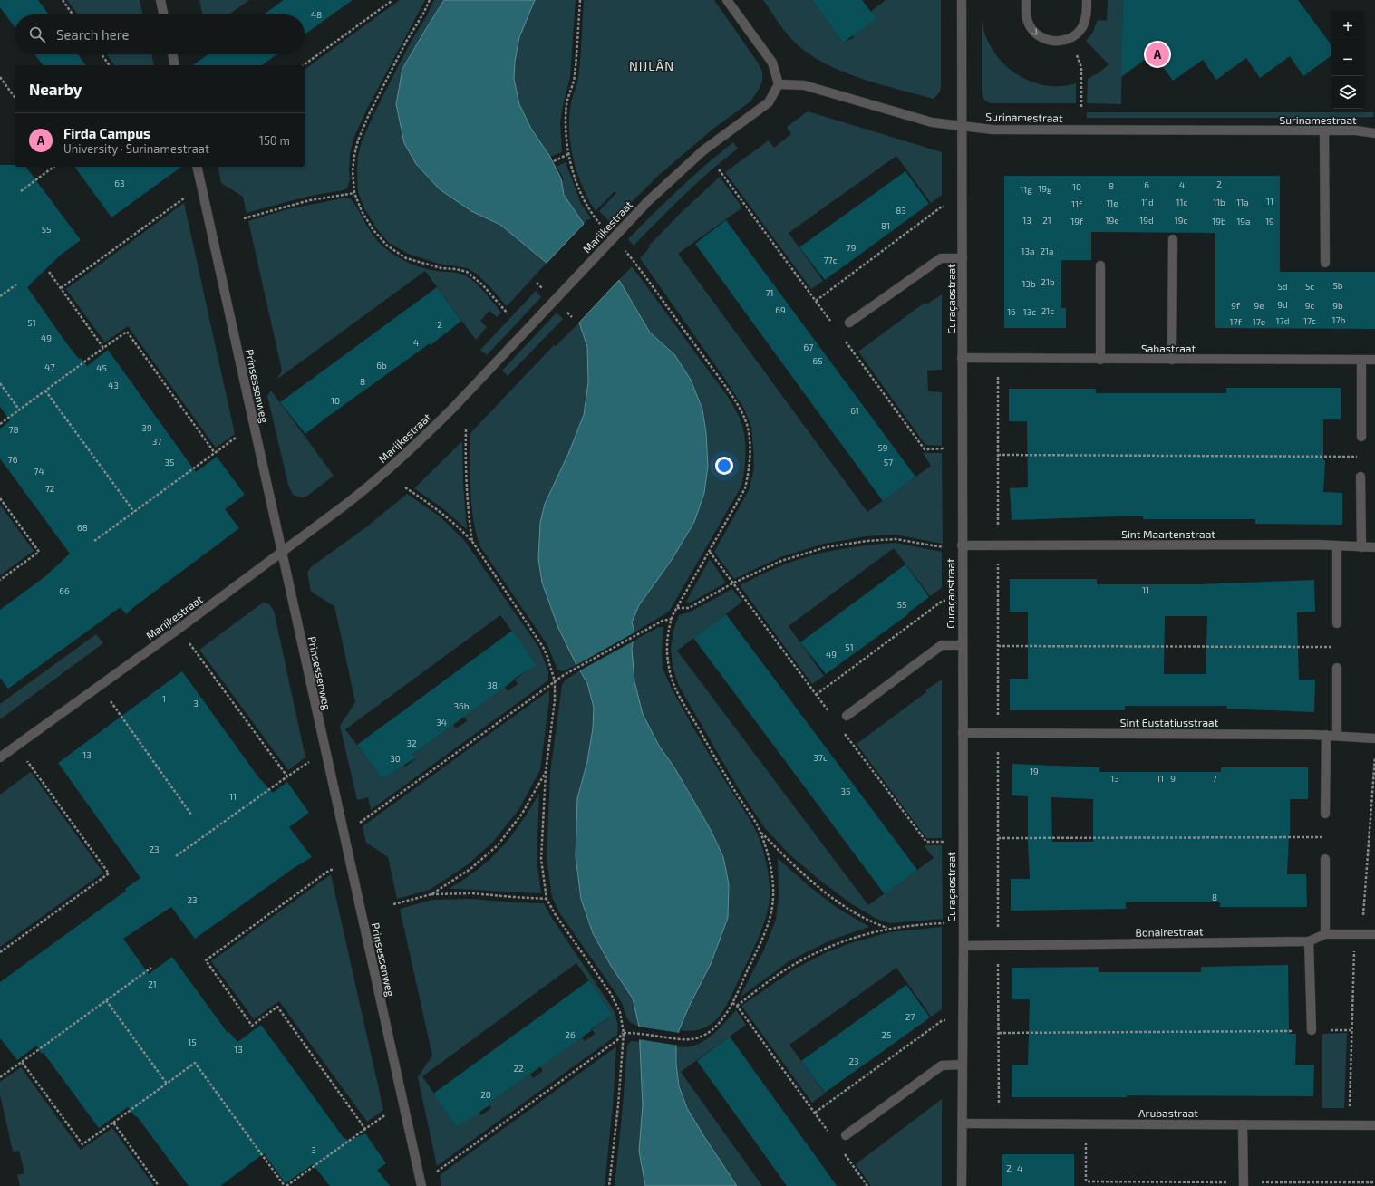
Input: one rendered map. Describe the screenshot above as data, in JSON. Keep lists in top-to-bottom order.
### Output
{
  "streets": {
    "street": [
      "Surinamestraat",
      "Marijkestraat",
      "Curaçaostraat",
      "Sabastraat",
      "Prinsessenweg",
      "Sint Maartenstraat",
      "Sint Eustatiusstraat",
      "Bonairestraat",
      "Arubastraat"
    ]
  },
  "crossings": [
    ["Surinamestraat", "Marijkestraat"],
    ["Surinamestraat", "Curaçaostraat"],
    ["Marijkestraat", "Prinsessenweg"],
    ["Curaçaostraat", "Sabastraat"],
    ["Curaçaostraat", "Sint Maartenstraat"],
    ["Curaçaostraat", "Sint Eustatiusstraat"],
    ["Curaçaostraat", "Bonairestraat"],
    ["Curaçaostraat", "Arubastraat"]
  ],
  "districts": ["NIJLÂN"],
  "house_numbers": [
    "48",
    "63",
    "2",
    "6",
    "4",
    "8",
    "10",
    "19g",
    "11g",
    "11",
    "11d",
    "11c",
    "11b",
    "11a",
    "11e",
    "11f",
    "83",
    "13",
    "21",
    "19e",
    "19d",
    "19c",
    "19f",
    "19b",
    "19a",
    "19",
    "81",
    "55",
    "79",
    "13a",
    "21a",
    "77c",
    "21b",
    "13b",
    "5b",
    "5d",
    "5c",
    "71",
    "9d",
    "9f",
    "9e",
    "9c",
    "9b",
    "69",
    "21c",
    "16",
    "13c",
    "17b",
    "17d",
    "17c",
    "17f",
    "17e",
    "51",
    "2",
    "49",
    "4",
    "67",
    "65",
    "6b",
    "47",
    "45",
    "8",
    "43",
    "10",
    "61",
    "39",
    "78",
    "37",
    "59",
    "76",
    "35",
    "57",
    "74",
    "72",
    "68",
    "11",
    "66",
    "55",
    "51",
    "49",
    "38",
    "1",
    "3",
    "36b",
    "34",
    "32",
    "13",
    "37c",
    "30",
    "19",
    "13",
    "11",
    "9",
    "7",
    "35",
    "11",
    "23",
    "8",
    "23",
    "21",
    "27",
    "26",
    "25",
    "15",
    "13",
    "23",
    "22",
    "20",
    "3",
    "2",
    "4"
  ],
  "page": {
    "map_buttons": ["+", "−"],
    "search": "Search here",
    "pins": "A",
    "heading": "Nearby",
    "list": [
      {
        "mark": "A",
        "name": "Firda Campus",
        "note": "University · Surinamestraat",
        "value": "150 m"
      }
    ]
  }
}
